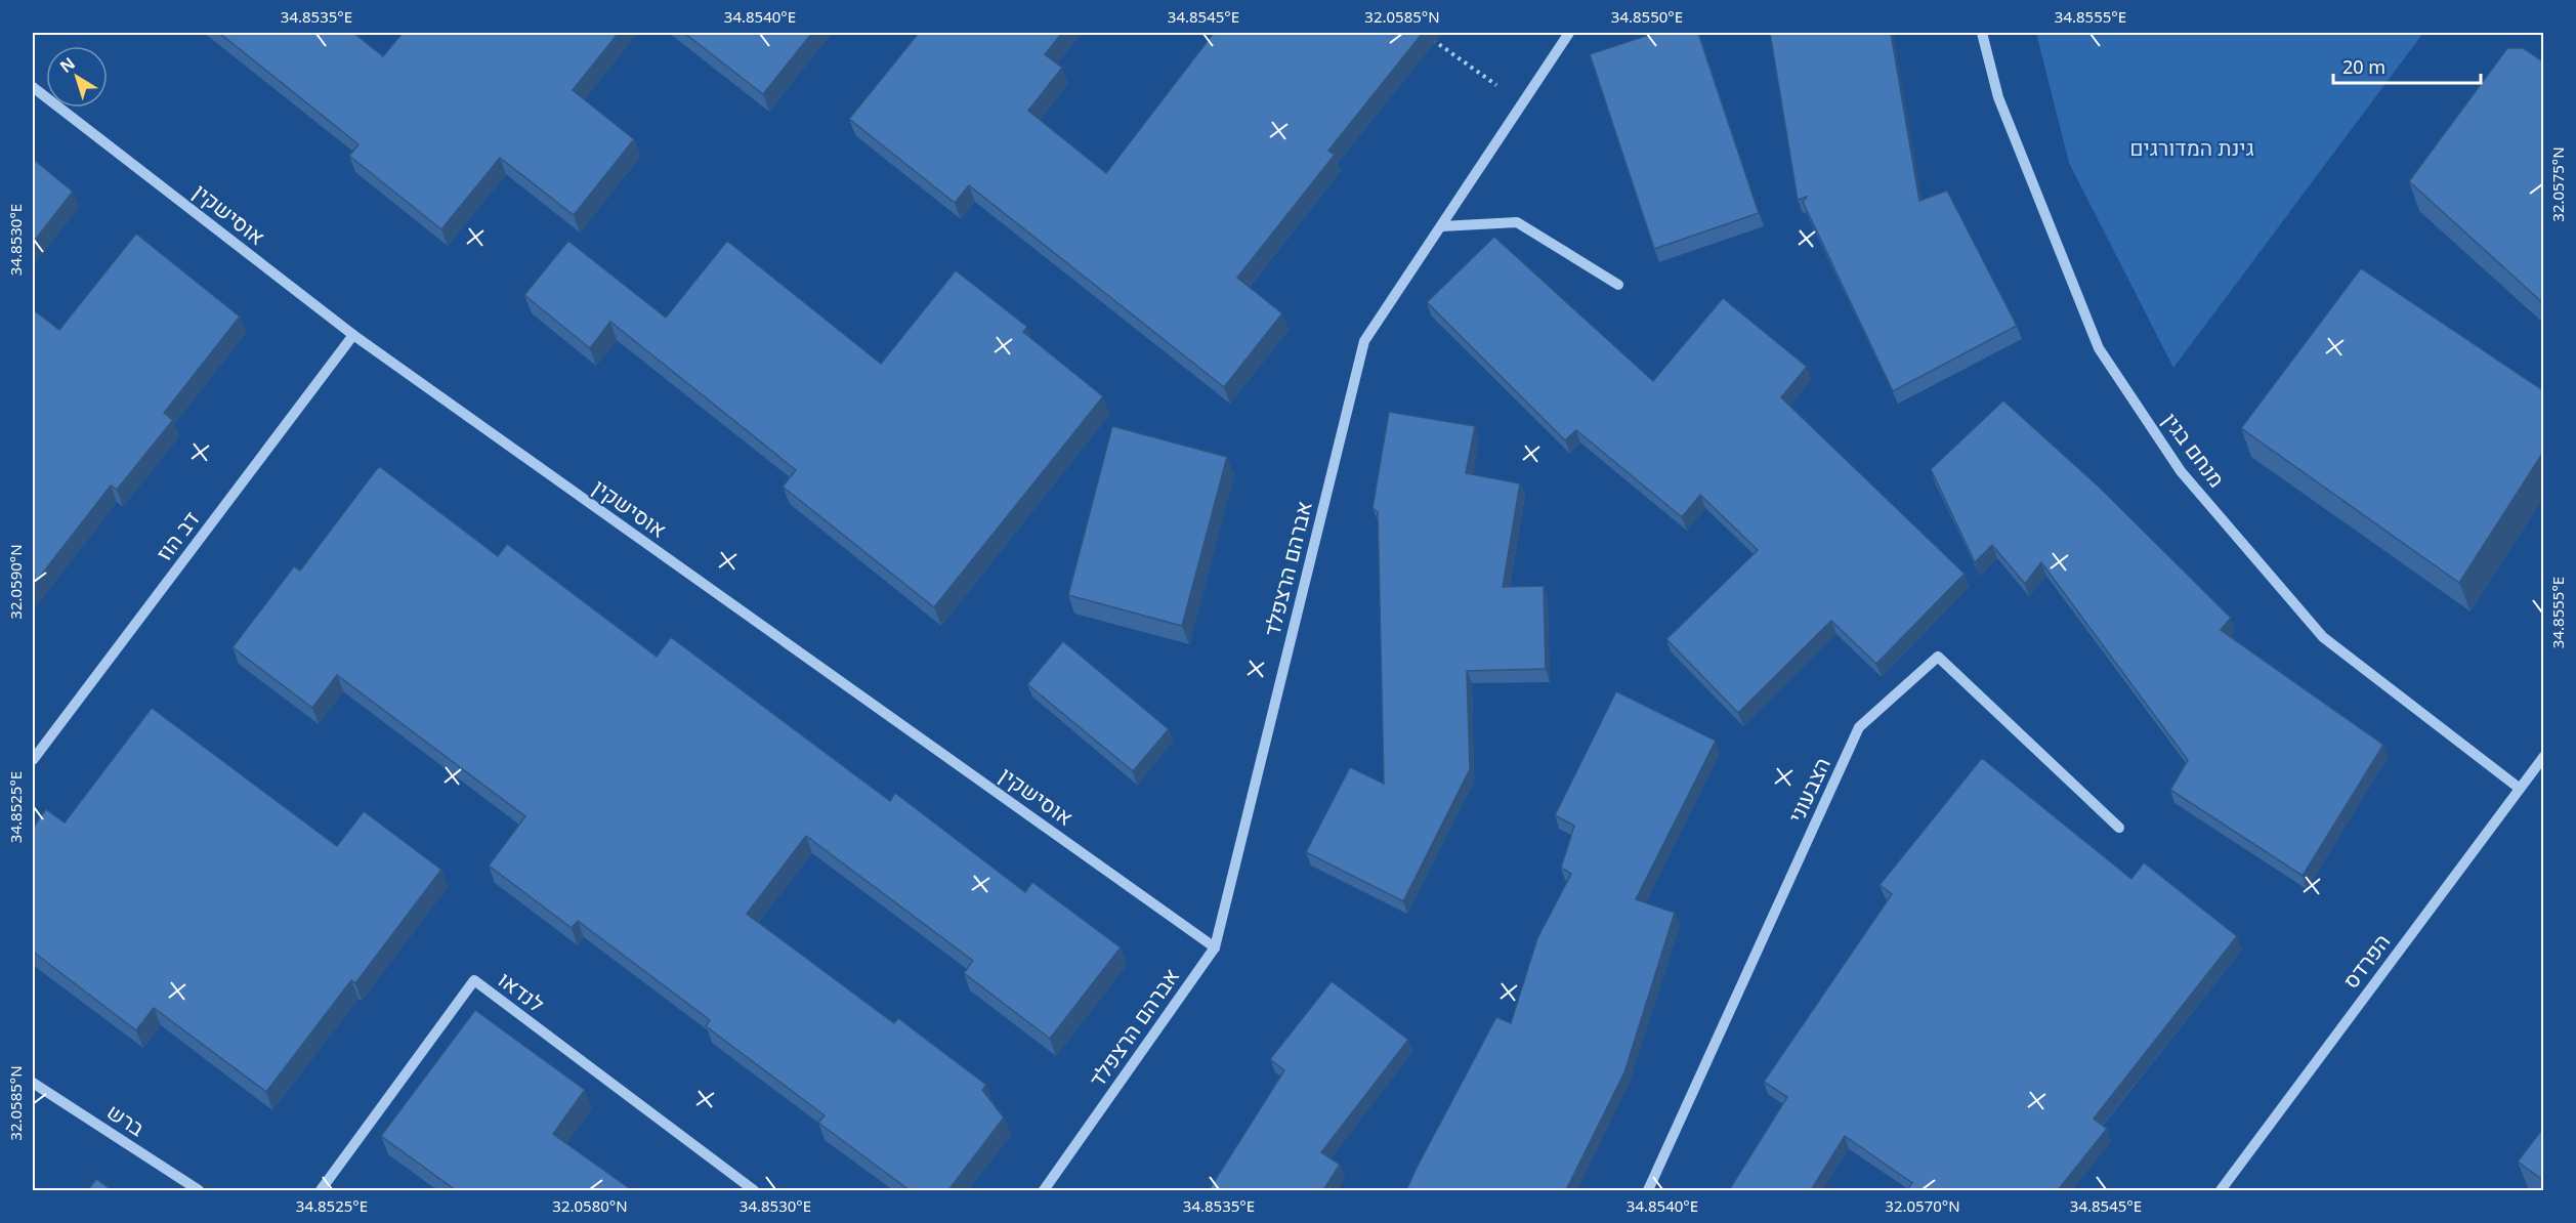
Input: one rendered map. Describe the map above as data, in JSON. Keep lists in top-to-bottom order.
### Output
{
  "streets": {
    "street": [
      "אוסישקין",
      "מנחם בגין",
      "דב הוז",
      "אברהם הרצפלד",
      "הצבעוני",
      "הפרדס",
      "לנדאו",
      "ברש"
    ]
  },
  "crossings": [
    ["אוסישקין", "דב הוז"],
    ["אוסישקין", "אברהם הרצפלד"],
    ["מנחם בגין", "הפרדס"]
  ],
  "parks": ["גינת המדורגים"],
  "scale_bar": "20 m",
  "north": "top left",
  "coordinates": [
    "34.8535°E",
    "34.8540°E",
    "34.8545°E",
    "32.0585°N",
    "34.8550°E",
    "34.8555°E",
    "32.0575°N",
    "34.8530°E",
    "32.0590°N",
    "34.8525°E",
    "32.0580°N",
    "32.0570°N"
  ]
}
